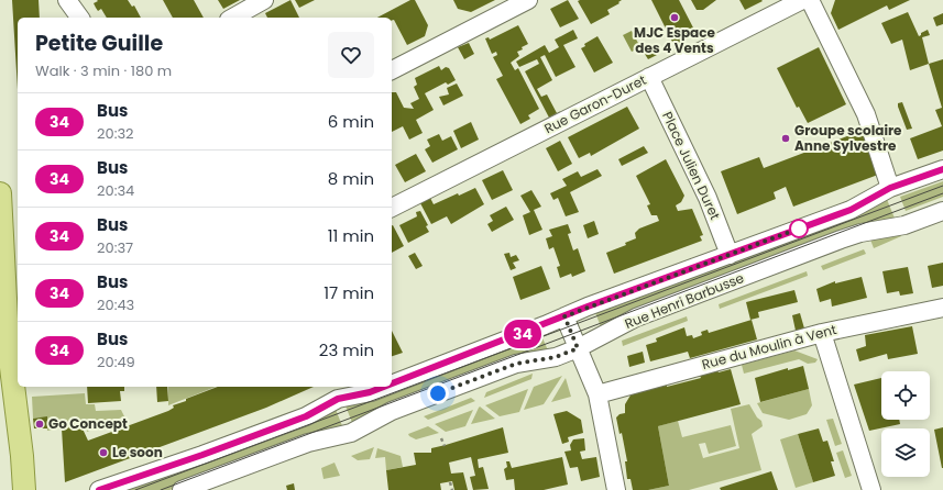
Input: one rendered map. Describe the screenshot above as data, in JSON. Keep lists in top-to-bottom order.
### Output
{
  "streets": {
    "street": [
      "Rue Garon-Duret",
      "Place Julien Duret",
      "Rue Henri Barbusse",
      "Rue du Moulin à Vent"
    ]
  },
  "crossings": [
    ["Rue Garon-Duret", "Place Julien Duret"],
    ["Place Julien Duret", "Rue Henri Barbusse"]
  ],
  "places": [
    "MJC Espace des 4 Vents",
    "Groupe scolaire Anne Sylvestre",
    "Go Concept",
    "Le soon"
  ],
  "lines": ["bus line 34"],
  "page": {
    "on_map": "34",
    "heading": ["Petite Guille", "Walk · 3 min · 180 m"],
    "list": [
      {
        "mark": "34",
        "name": "Bus",
        "note": "20:32",
        "value": "6 min"
      },
      {
        "mark": "34",
        "name": "Bus",
        "note": "20:34",
        "value": "8 min"
      },
      {
        "mark": "34",
        "name": "Bus",
        "note": "20:37",
        "value": "11 min"
      },
      {
        "mark": "34",
        "name": "Bus",
        "note": "20:43",
        "value": "17 min"
      },
      {
        "mark": "34",
        "name": "Bus",
        "note": "20:49",
        "value": "23 min"
      }
    ]
  }
}
